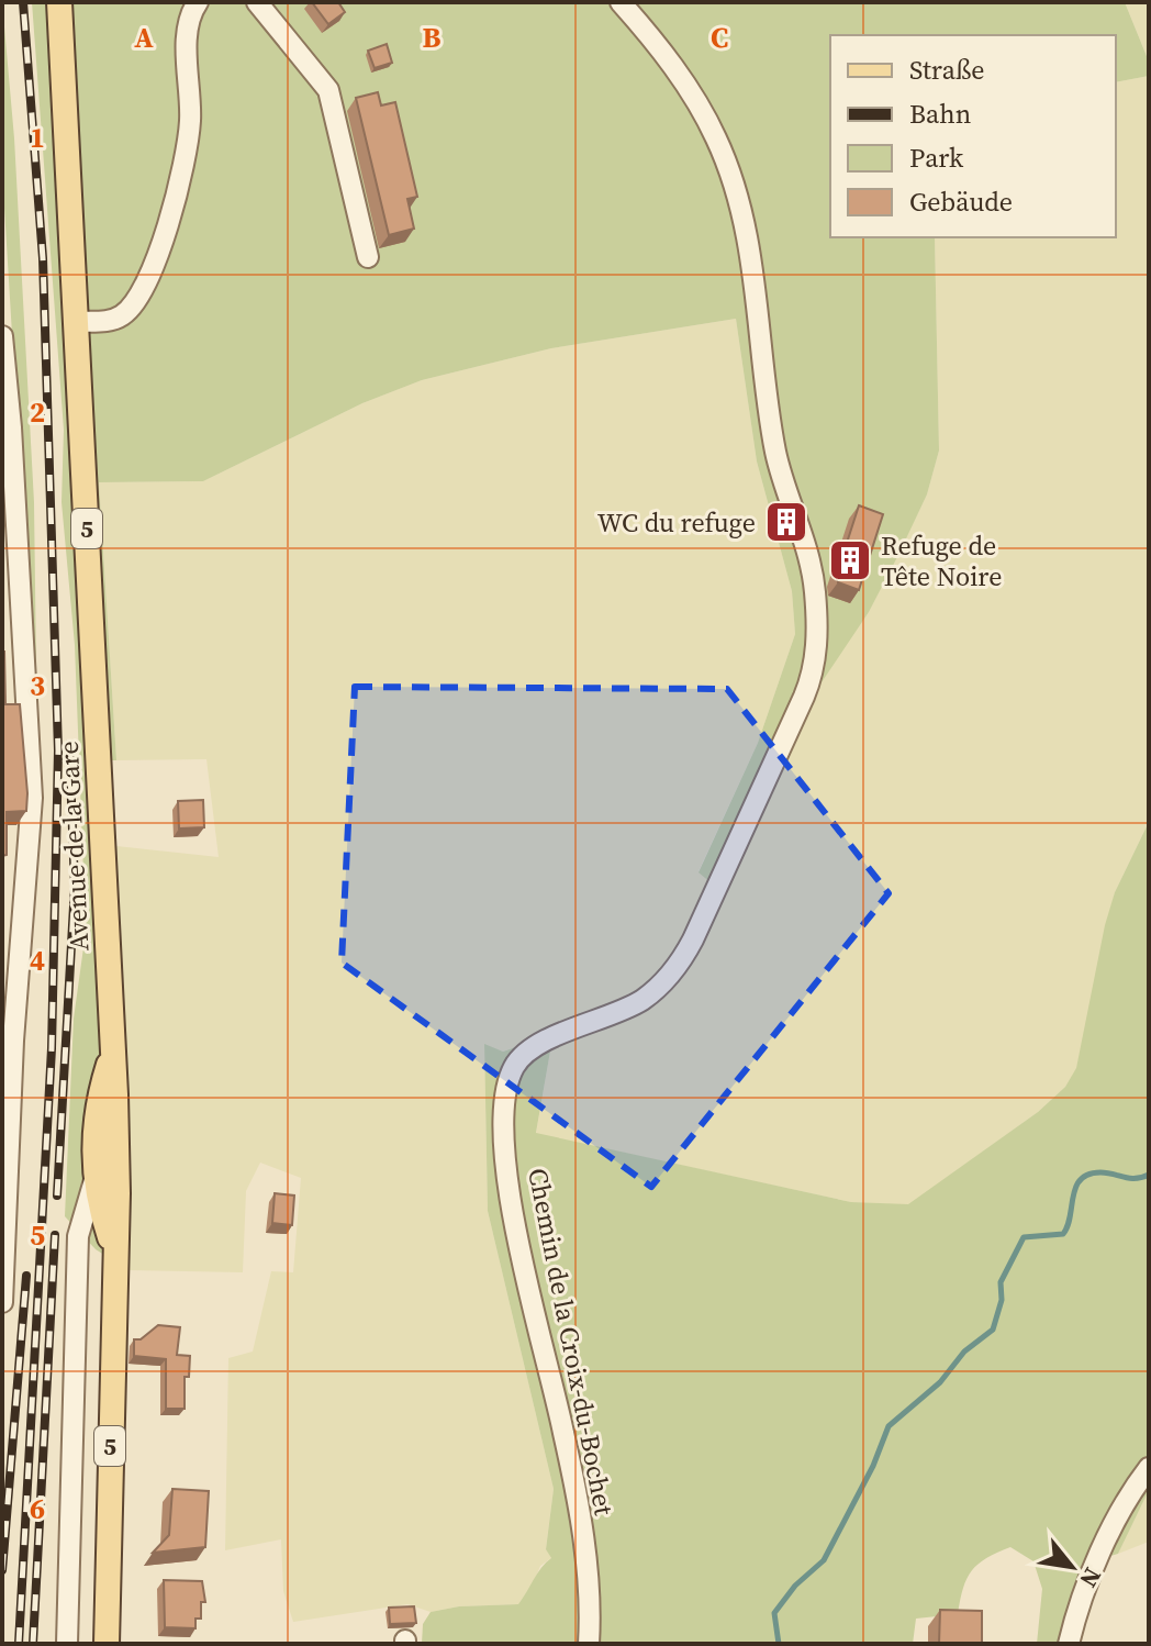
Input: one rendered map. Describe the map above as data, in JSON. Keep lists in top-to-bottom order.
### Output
{
  "streets": {
    "main road": ["5", "Avenue de la Gare"],
    "street": ["Chemin de la Croix-du-Bochet"]
  },
  "places": {
    "building": ["WC du refuge", "Refuge de Tête Noire"]
  },
  "legend": [
    "Straße",
    "Bahn",
    "Park",
    "Gebäude"
  ],
  "north": "bottom right",
  "grid": {
    "columns": ["A", "B", "C"],
    "rows": [
      "1",
      "2",
      "3",
      "4",
      "5",
      "6"
    ]
  }
}
